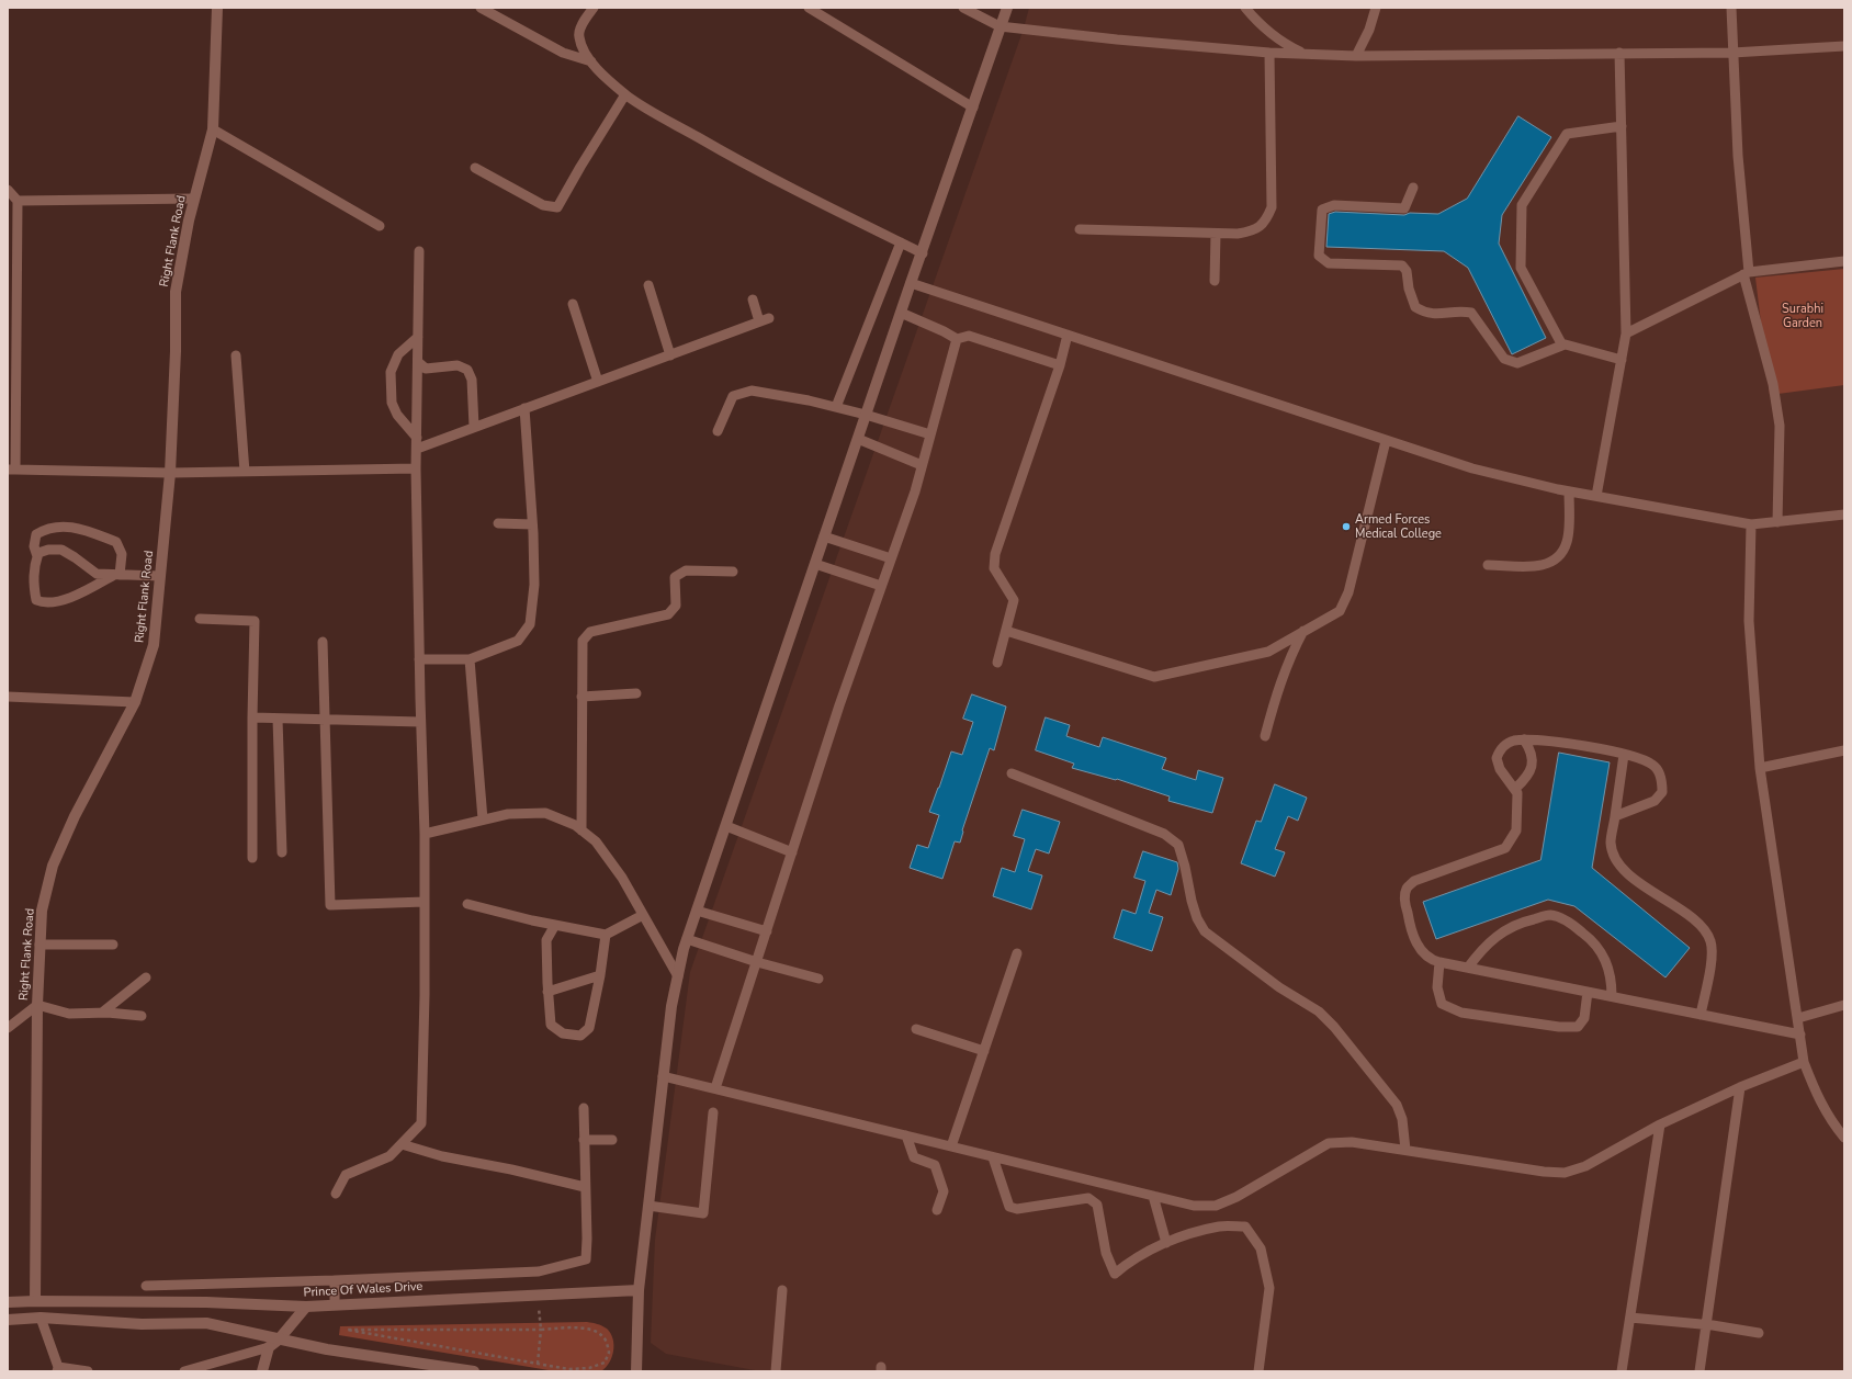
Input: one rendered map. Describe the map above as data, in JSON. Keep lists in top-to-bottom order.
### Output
{
  "streets": {
    "street": ["Right Flank Road", "Prince Of Wales Drive"]
  },
  "crossings": [
    ["Right Flank Road", "Prince Of Wales Drive"]
  ],
  "parks": ["Surabhi Garden"],
  "places": ["Armed Forces Medical College"]
}
